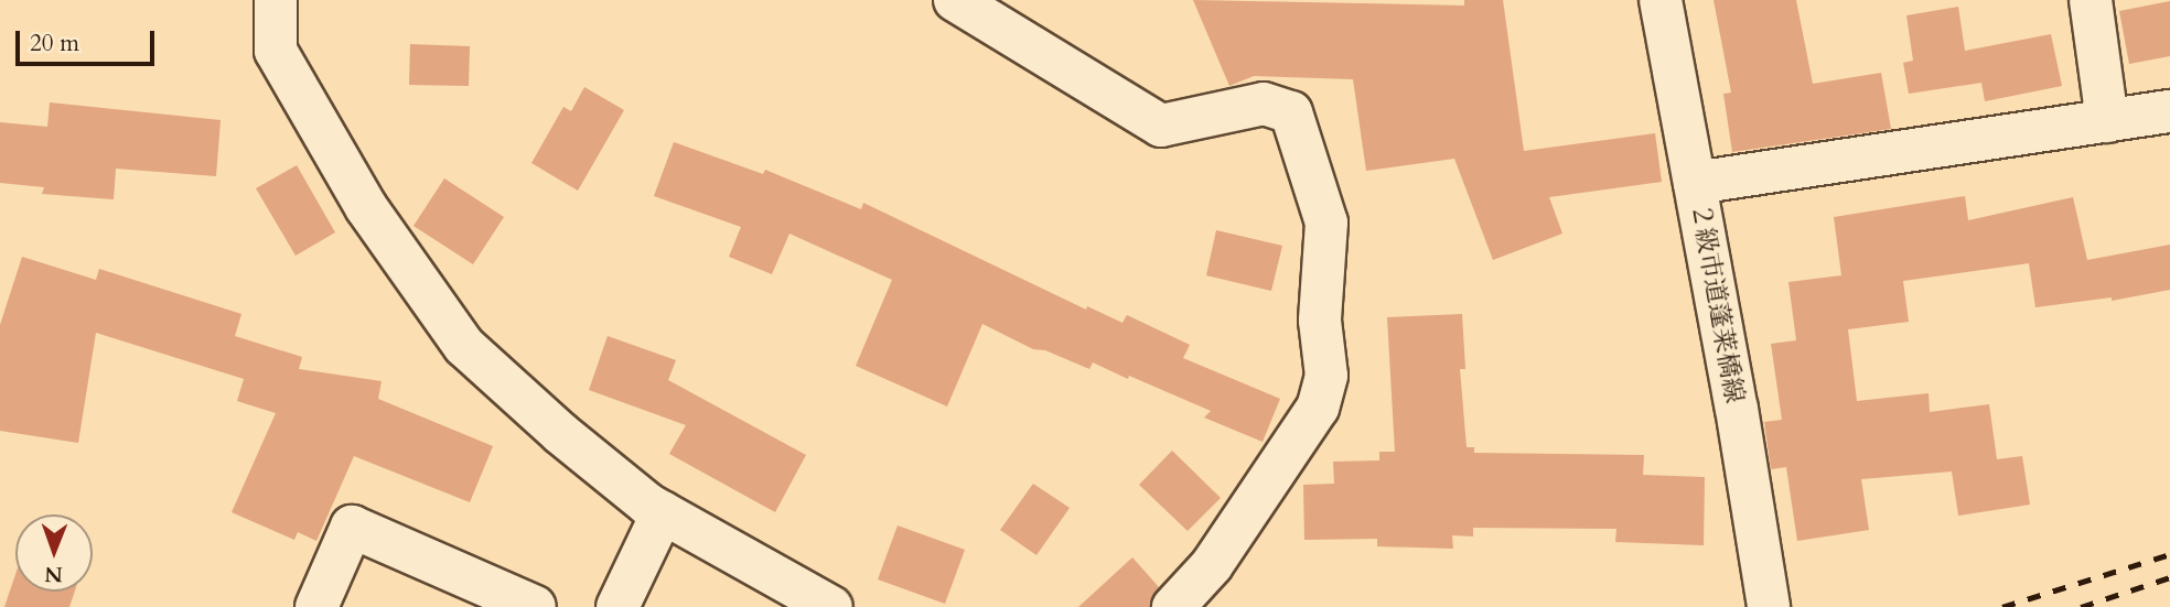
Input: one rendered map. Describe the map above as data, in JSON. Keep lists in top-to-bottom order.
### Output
{
  "streets": {
    "street": ["２級市道蓬莱橋線"]
  },
  "scale_bar": "20 m",
  "north": "bottom"
}
